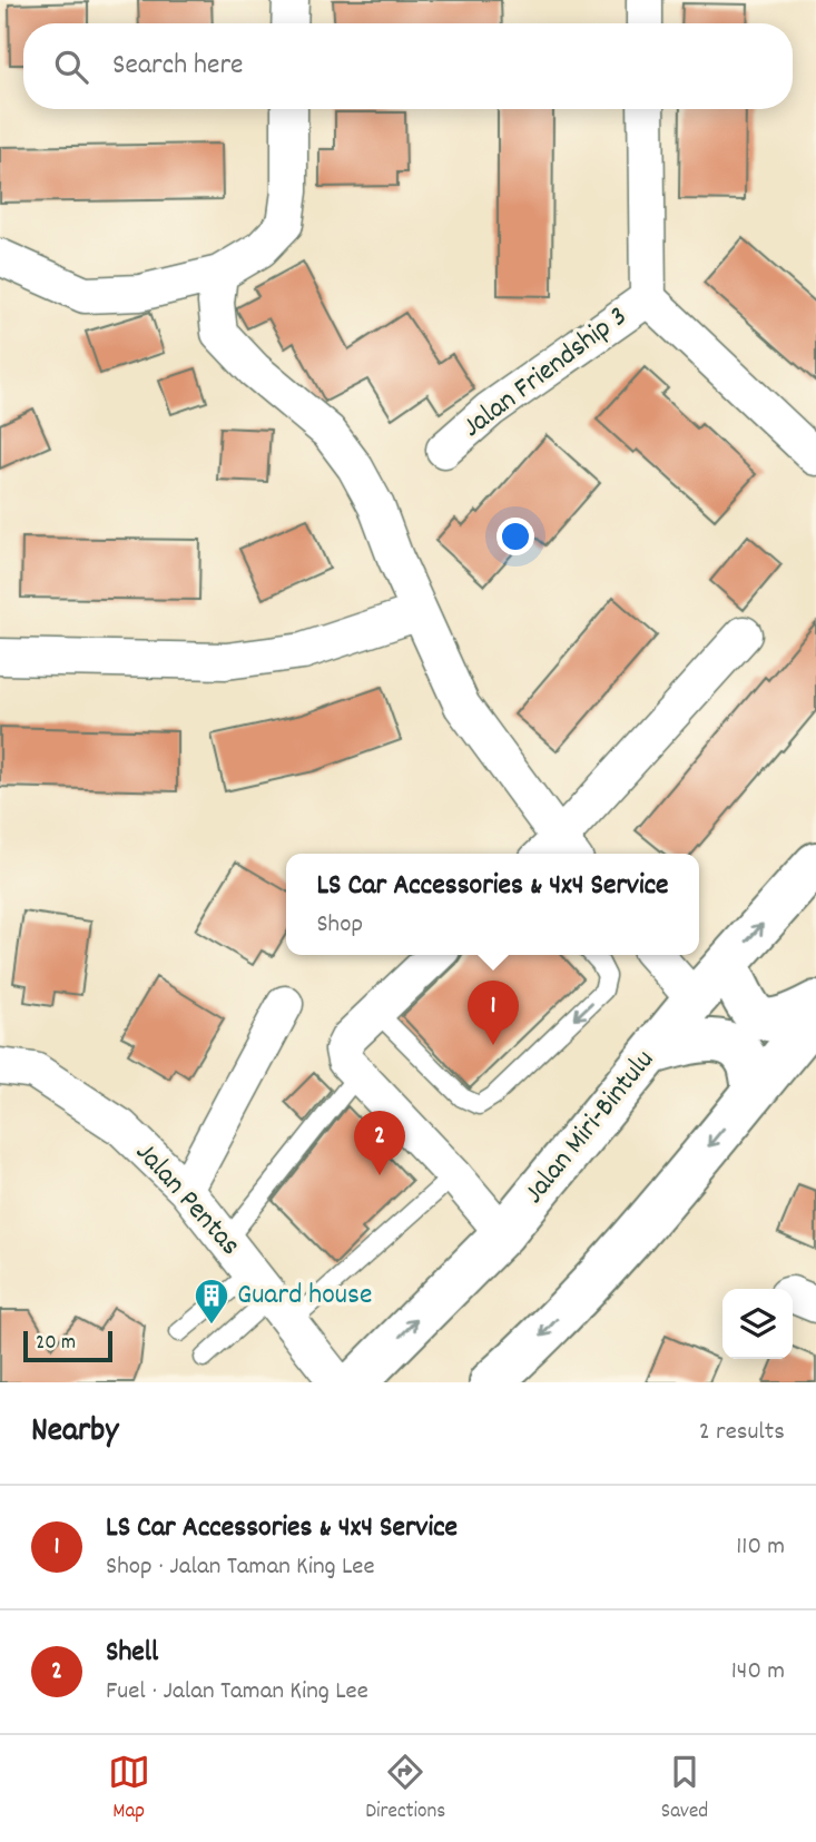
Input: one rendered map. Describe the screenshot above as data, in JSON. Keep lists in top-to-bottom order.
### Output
{
  "streets": {
    "highway": ["Jalan Miri-Bintulu"],
    "street": ["Jalan Friendship 3", "Jalan Pentas"]
  },
  "places": {
    "building": ["Guard house"]
  },
  "scale_bar": "20 m",
  "page": {
    "search": "Search here",
    "popup": ["LS Car Accessories & 4x4 Service", "Shop"],
    "pins": ["1", "2"],
    "scale": "20 m",
    "heading": ["Nearby", "2 results"],
    "list": [
      {
        "mark": "1",
        "name": "LS Car Accessories & 4x4 Service",
        "note": "Shop · Jalan Taman King Lee",
        "value": "110 m"
      },
      {
        "mark": "2",
        "name": "Shell",
        "note": "Fuel · Jalan Taman King Lee",
        "value": "140 m"
      }
    ],
    "nav": ["Map", "Directions", "Saved"]
  }
}
